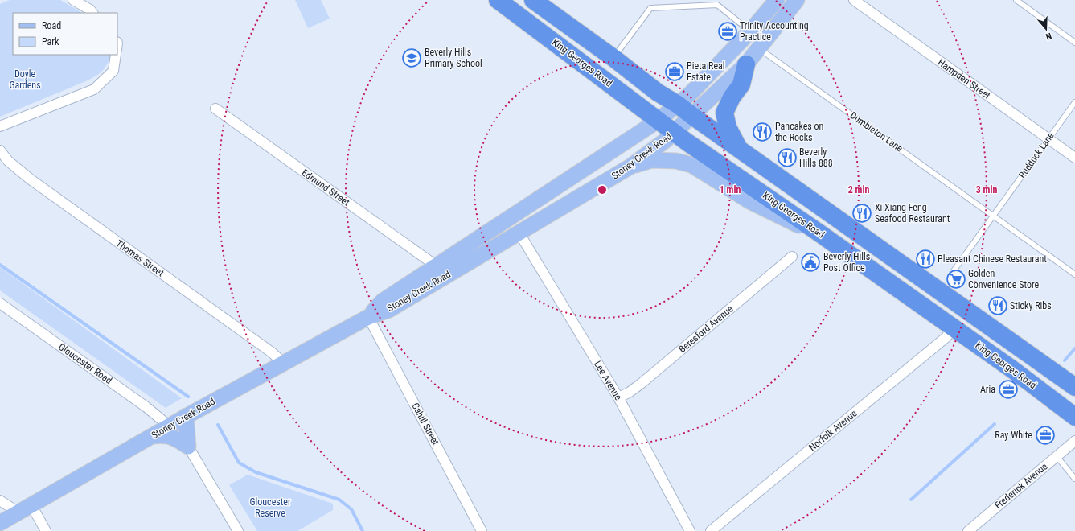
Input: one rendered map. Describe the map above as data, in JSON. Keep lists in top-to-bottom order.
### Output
{
  "streets": {
    "highway": ["King Georges Road"],
    "main road": ["Stoney Creek Road"],
    "street": [
      "Hampden Street",
      "Edmund Street",
      "Thomas Street",
      "Beresford Avenue",
      "Gloucester Road",
      "Lee Avenue",
      "Cahill Street",
      "Norfolk Avenue",
      "Frederick Avenue"
    ],
    "lane": ["Dumbleton Lane", "Rudduck Lane"]
  },
  "crossings": [
    ["King Georges Road", "Stoney Creek Road"],
    ["King Georges Road", "Norfolk Avenue"],
    ["Hampden Street", "Rudduck Lane"],
    ["Dumbleton Lane", "Rudduck Lane"],
    ["Dumbleton Lane", "Stoney Creek Road"],
    ["Stoney Creek Road", "Edmund Street"],
    ["Stoney Creek Road", "Thomas Street"],
    ["Stoney Creek Road", "Gloucester Road"],
    ["Stoney Creek Road", "Lee Avenue"],
    ["Stoney Creek Road", "Cahill Street"],
    ["Beresford Avenue", "Lee Avenue"]
  ],
  "parks": ["Doyle Gardens", "Gloucester Reserve"],
  "places": {
    "office": [
      "Trinity Accounting Practice",
      "Pieta Real Estate",
      "Aria",
      "Ray White"
    ],
    "school or university": ["Beverly Hills Primary School"],
    "restaurant": [
      "Pancakes on the Rocks",
      "Beverly Hills 888",
      "Xi Xiang Feng Seafood Restaurant",
      "Pleasant Chinese Restaurant",
      "Sticky Ribs"
    ],
    "public building": ["Beverly Hills Post Office"],
    "supermarket": ["Golden Convenience Store"]
  },
  "legend": ["Road", "Park"],
  "north": "bottom",
  "rings": ["1 min", "2 min", "3 min"]
}
